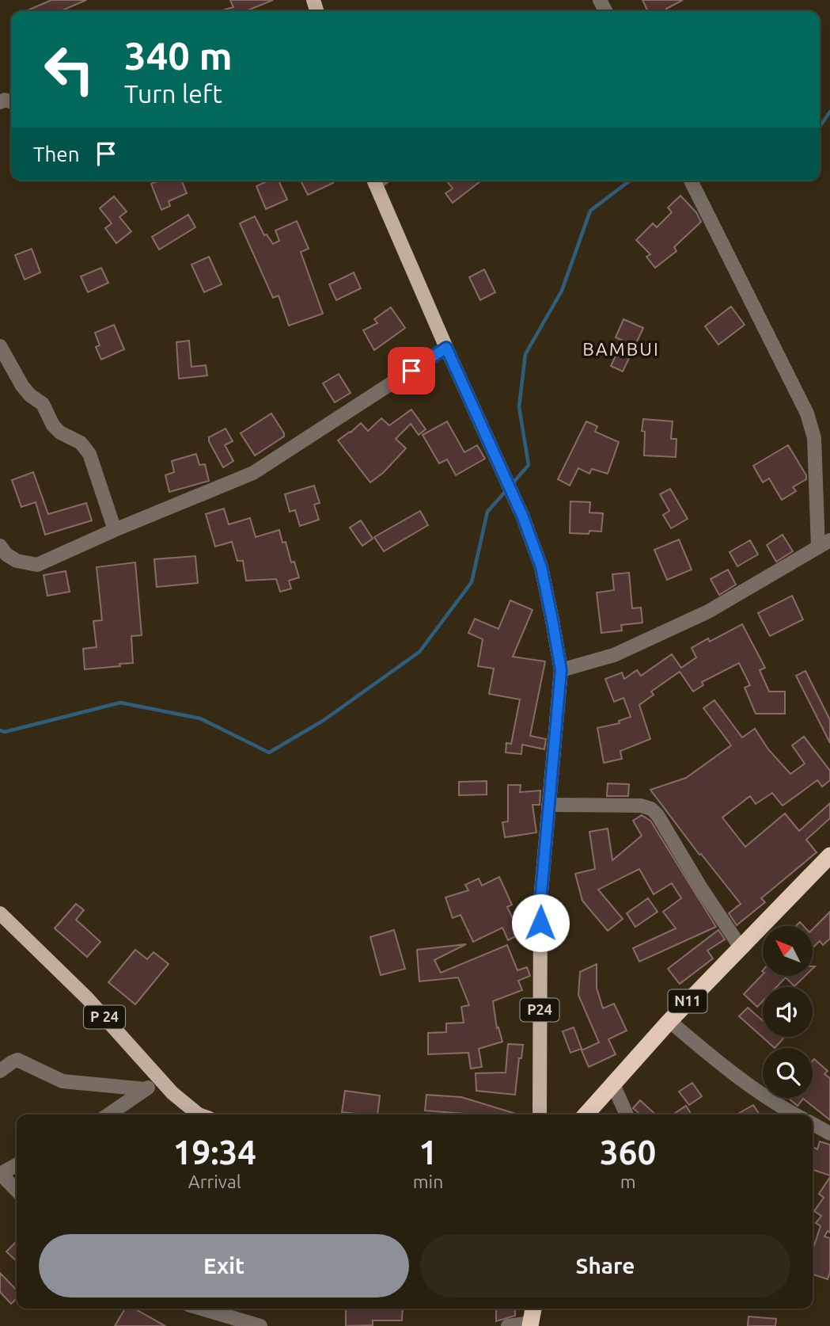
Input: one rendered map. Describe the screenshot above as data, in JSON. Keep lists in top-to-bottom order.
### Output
{
  "streets": {
    "highway": ["N11"],
    "main road": ["P24", "P 24"]
  },
  "districts": ["BAMBUI"],
  "north": "top left",
  "page": {
    "turn": ["340 m", "Turn left"],
    "then": "Then",
    "eta": [
      "19:34",
      "Arrival",
      "1",
      "min",
      "360",
      "m"
    ],
    "buttons": ["Exit", "Share"]
  }
}
